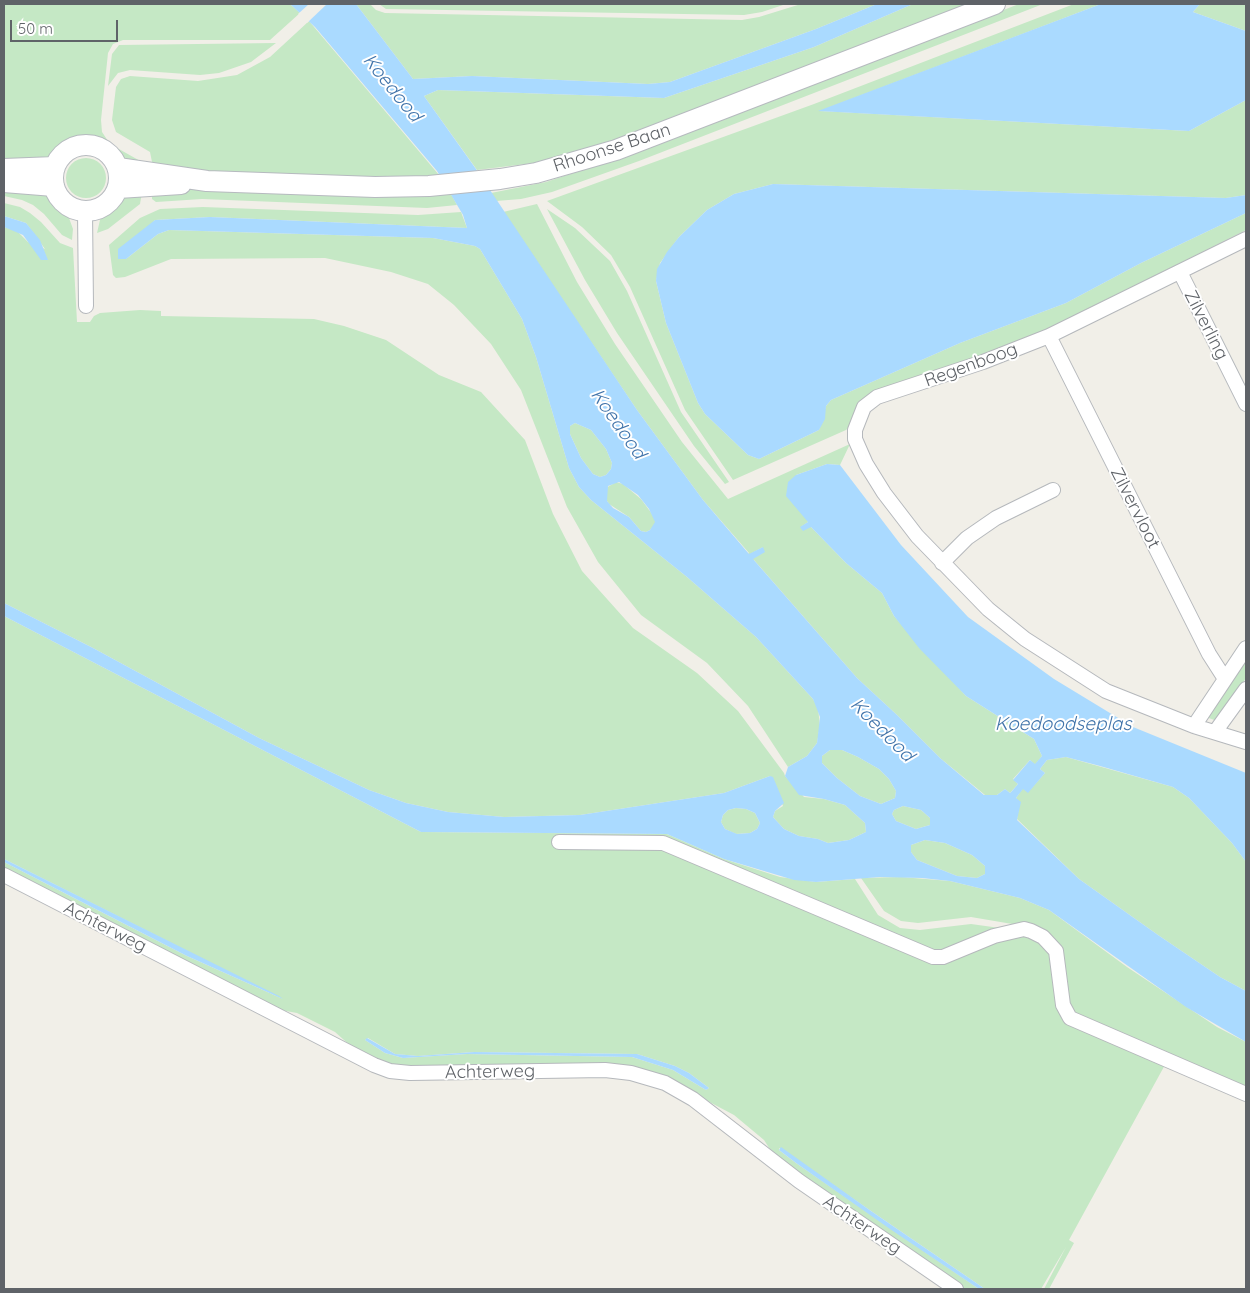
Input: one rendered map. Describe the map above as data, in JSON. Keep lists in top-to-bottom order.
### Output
{
  "streets": {
    "main road": ["Rhoonse Baan"],
    "street": [
      "Zilverling",
      "Regenboog",
      "Zilvervloot",
      "Achterweg"
    ]
  },
  "crossings": [
    ["Zilverling", "Regenboog"],
    ["Regenboog", "Zilvervloot"]
  ],
  "water": ["Koedood", "Koedoodseplas"],
  "scale_bar": "50 m"
}
